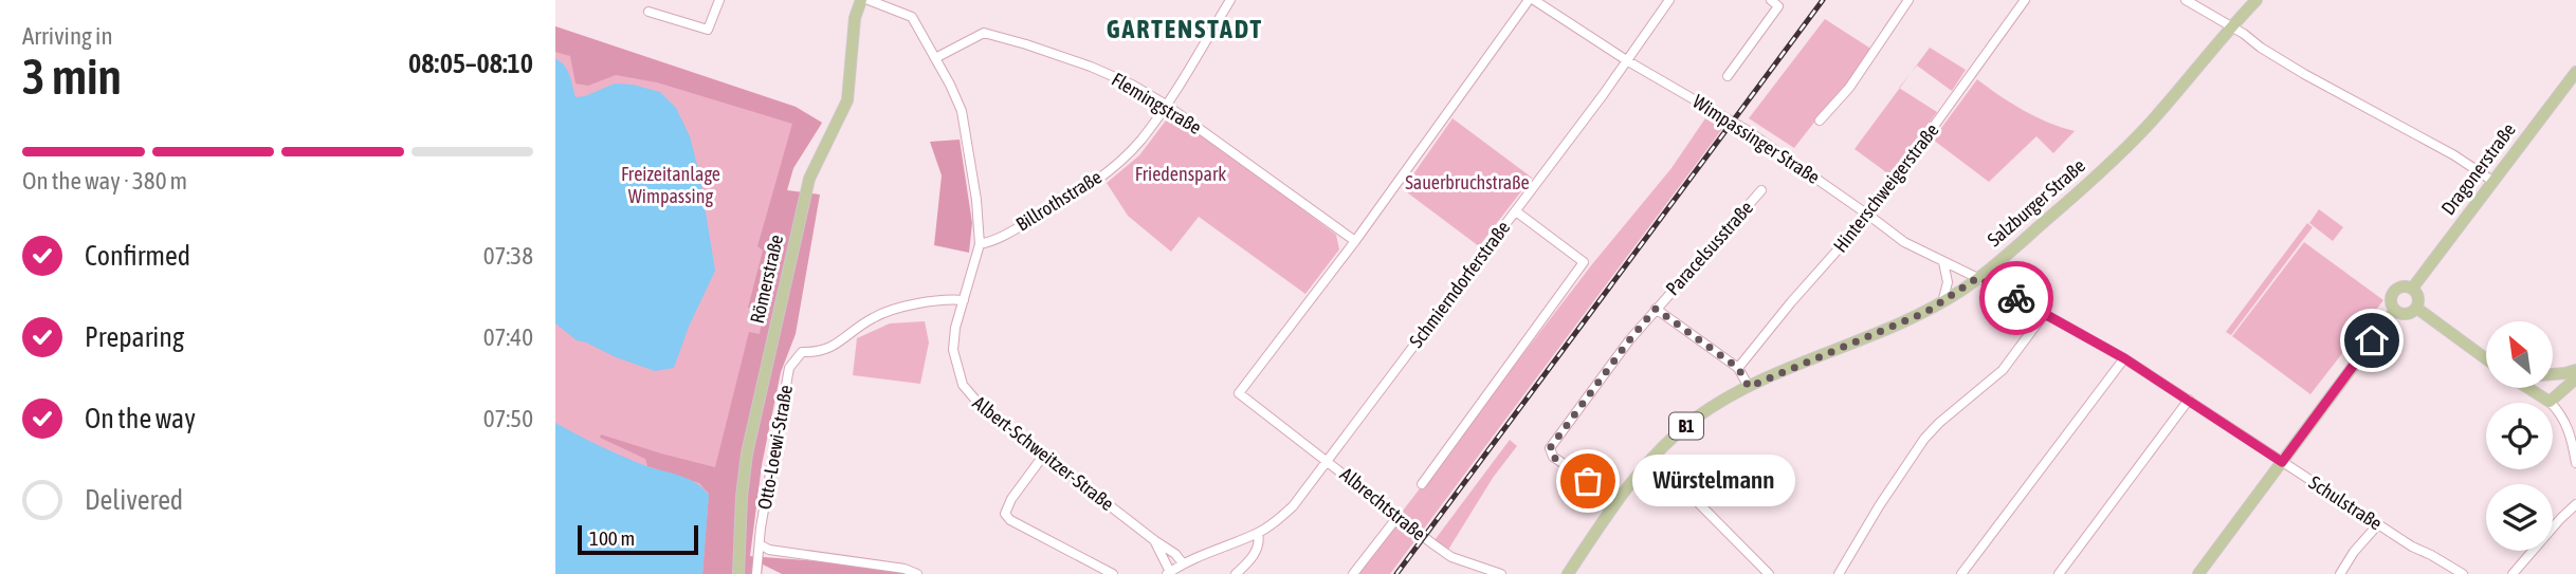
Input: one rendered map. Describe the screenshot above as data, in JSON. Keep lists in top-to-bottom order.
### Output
{
  "streets": {
    "main road": [
      "Dragonerstraße",
      "Salzburger Straße",
      "Römerstraße",
      "B1"
    ],
    "street": [
      "Flemingstraße",
      "Wimpassinger Straße",
      "Hinterschweigerstraße",
      "Billrothstraße",
      "Paracelsusstraße",
      "Schmierndorferstraße",
      "Otto-Loewi-Straße",
      "Albert-Schweitzer-Straße",
      "Schulstraße",
      "Albrechtstraße"
    ]
  },
  "crossings": [
    ["Flemingstraße", "Billrothstraße"],
    ["Flemingstraße", "Albert-Schweitzer-Straße"],
    ["Wimpassinger Straße", "Hinterschweigerstraße"],
    ["Wimpassinger Straße", "Salzburger Straße"],
    ["Wimpassinger Straße", "Schmierndorferstraße"],
    ["Wimpassinger Straße", "Schulstraße"],
    ["Dragonerstraße", "Schulstraße"],
    ["Billrothstraße", "Albert-Schweitzer-Straße"],
    ["Salzburger Straße", "Paracelsusstraße"],
    ["Salzburger Straße", "Schulstraße"],
    ["Schmierndorferstraße", "Albrechtstraße"],
    ["Otto-Loewi-Straße", "Albert-Schweitzer-Straße"],
    ["Albert-Schweitzer-Straße", "Albrechtstraße"]
  ],
  "districts": ["GARTENSTADT"],
  "parks": ["Freizeitanlage Wimpassing", "Friedenspark", "Sauerbruchstraße"],
  "places": ["Würstelmann"],
  "scale_bar": "100 m",
  "north": "top left",
  "page": {
    "heading": ["3 min", "Arriving in", "08:05–08:10"],
    "bar": "On the way · 380 m",
    "list": [
      ["Confirmed", "07:38"],
      ["Preparing", "07:40"],
      ["On the way", "07:50"],
      "Delivered"
    ],
    "bubble": "Würstelmann",
    "scale": "100 m"
  }
}
